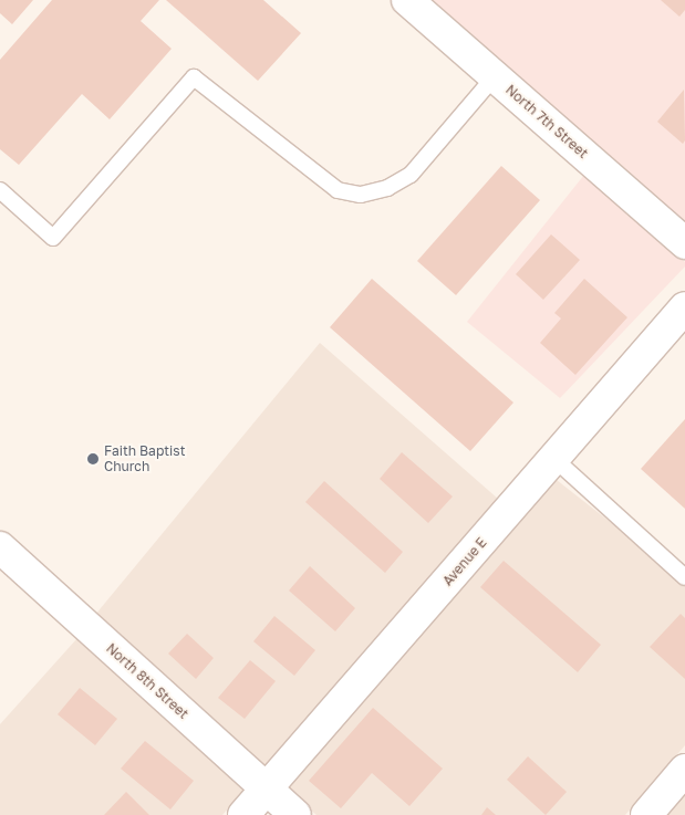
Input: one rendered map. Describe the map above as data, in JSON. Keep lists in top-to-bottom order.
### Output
{
  "streets": {
    "street": ["North 7th Street", "Avenue E", "North 8th Street"]
  },
  "crossings": [
    ["Avenue E", "North 8th Street"]
  ],
  "places": ["Faith Baptist Church"]
}
